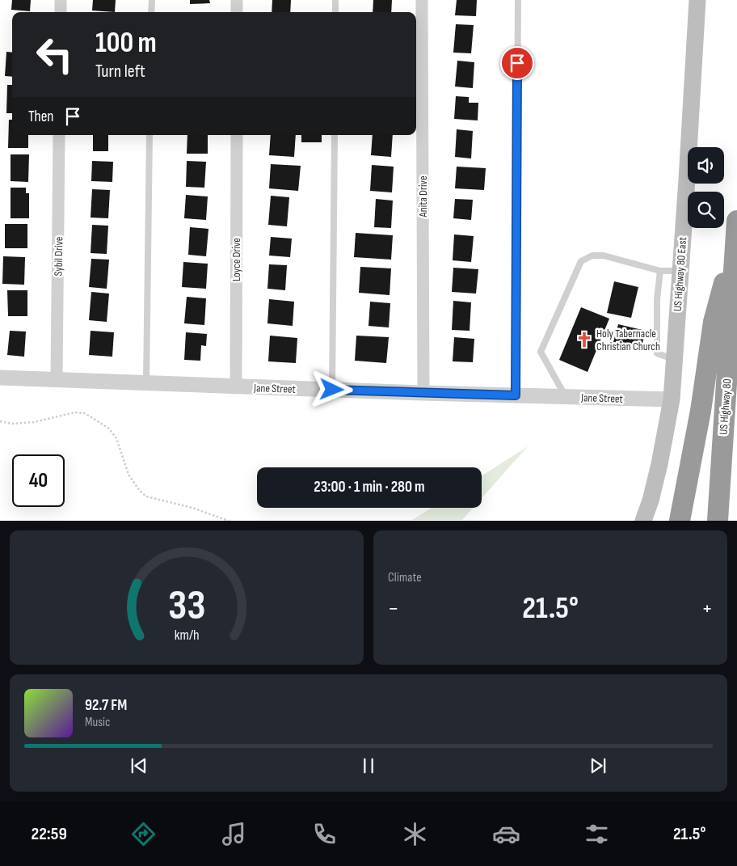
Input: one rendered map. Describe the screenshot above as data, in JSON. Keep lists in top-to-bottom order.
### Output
{
  "streets": {
    "highway": ["US Highway 80"],
    "main road": ["US Highway 80 East"],
    "street": [
      "Anita Drive",
      "Sybil Drive",
      "Loyce Drive",
      "Jane Street"
    ]
  },
  "crossings": [
    ["Anita Drive", "Jane Street"],
    ["Sybil Drive", "Jane Street"],
    ["Loyce Drive", "Jane Street"],
    ["US Highway 80 East", "Jane Street"]
  ],
  "places": {
    "church": ["Holy Tabernacle Christian Church"]
  },
  "page": {
    "turn": ["100 m", "Turn left"],
    "then": "Then",
    "limit": "40",
    "trip": "23:00 · 1 min · 280 m",
    "tile": "Climate",
    "heat": ["−", "21.5°", "+"],
    "song": ["92.7 FM", "Music"],
    "tabs": ["22:59", "21.5°"],
    "gauge": ["33", "km/h"]
  }
}
